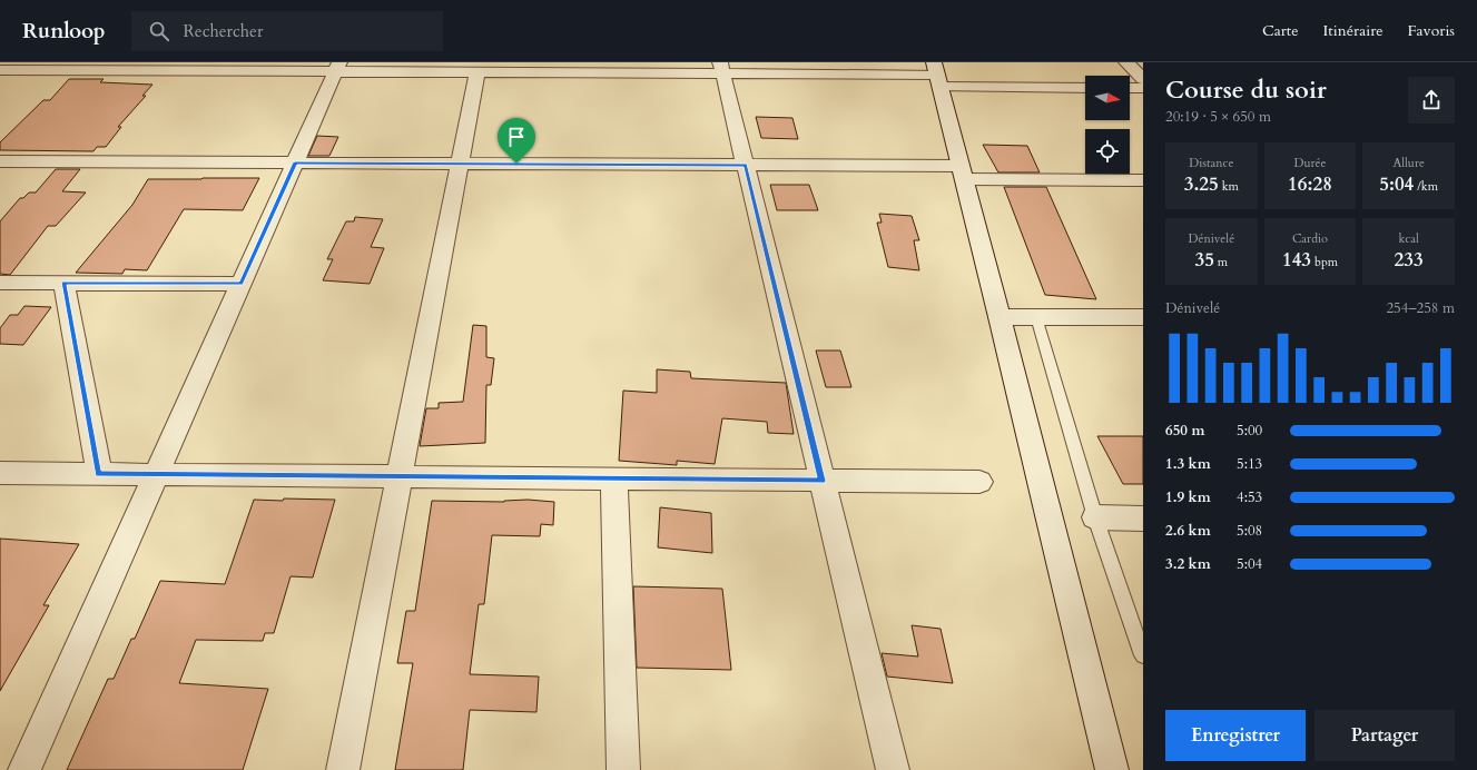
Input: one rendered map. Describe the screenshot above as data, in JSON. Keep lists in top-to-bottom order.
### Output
{
  "north": "right",
  "page": {
    "header": "Runloop",
    "search": "Rechercher",
    "nav": ["Carte", "Itinéraire", "Favoris"],
    "heading": ["Course du soir", "20:19 · 5 × 650 m"],
    "stats": [
      ["Distance", "3.25 km"],
      ["Durée", "16:28"],
      ["Allure", "5:04 /km"],
      ["Dénivelé", "35 m"],
      ["Cardio", "143 bpm"],
      ["kcal", "233"]
    ],
    "chart": ["Dénivelé", "254–258 m"],
    "list": [
      {
        "name": "650 m",
        "note": "5:00"
      },
      {
        "name": "1.3 km",
        "note": "5:13"
      },
      {
        "name": "1.9 km",
        "note": "4:53"
      },
      {
        "name": "2.6 km",
        "note": "5:08"
      },
      {
        "name": "3.2 km",
        "note": "5:04"
      }
    ],
    "buttons": ["Enregistrer", "Partager"]
  }
}
